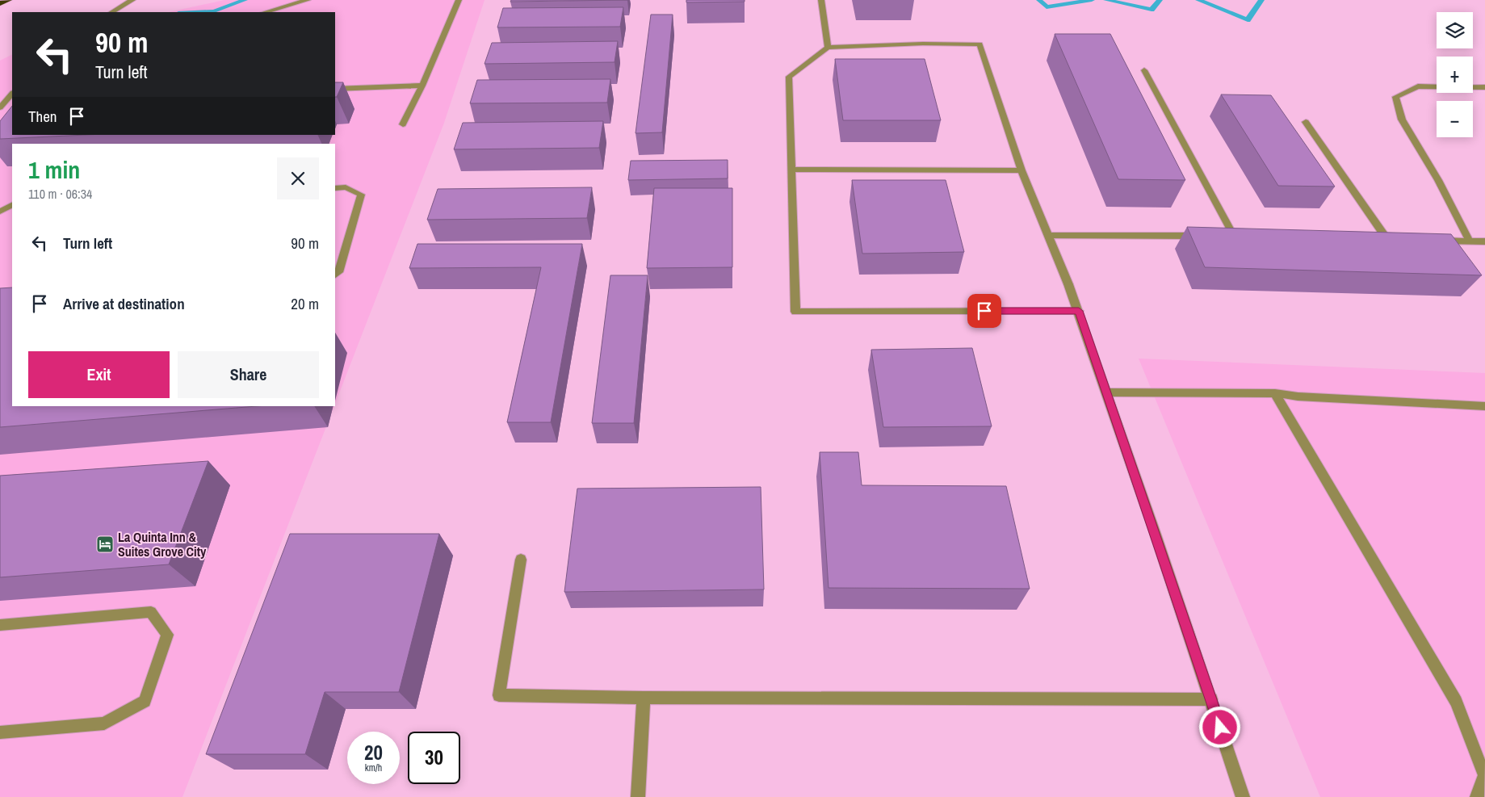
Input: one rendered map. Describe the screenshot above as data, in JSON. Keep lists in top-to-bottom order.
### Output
{
  "places": {
    "hotel": ["La Quinta Inn & Suites Grove City"]
  },
  "page": {
    "map_buttons": ["+", "−"],
    "turn": ["90 m", "Turn left"],
    "then": "Then",
    "heading": ["1 min", "110 m · 06:34"],
    "list": [
      {
        "name": "Turn left",
        "value": "90 m"
      },
      {
        "name": "Arrive at destination",
        "value": "20 m"
      }
    ],
    "buttons": ["Exit", "Share"],
    "speed": "20 km/h",
    "limit": "30"
  }
}
